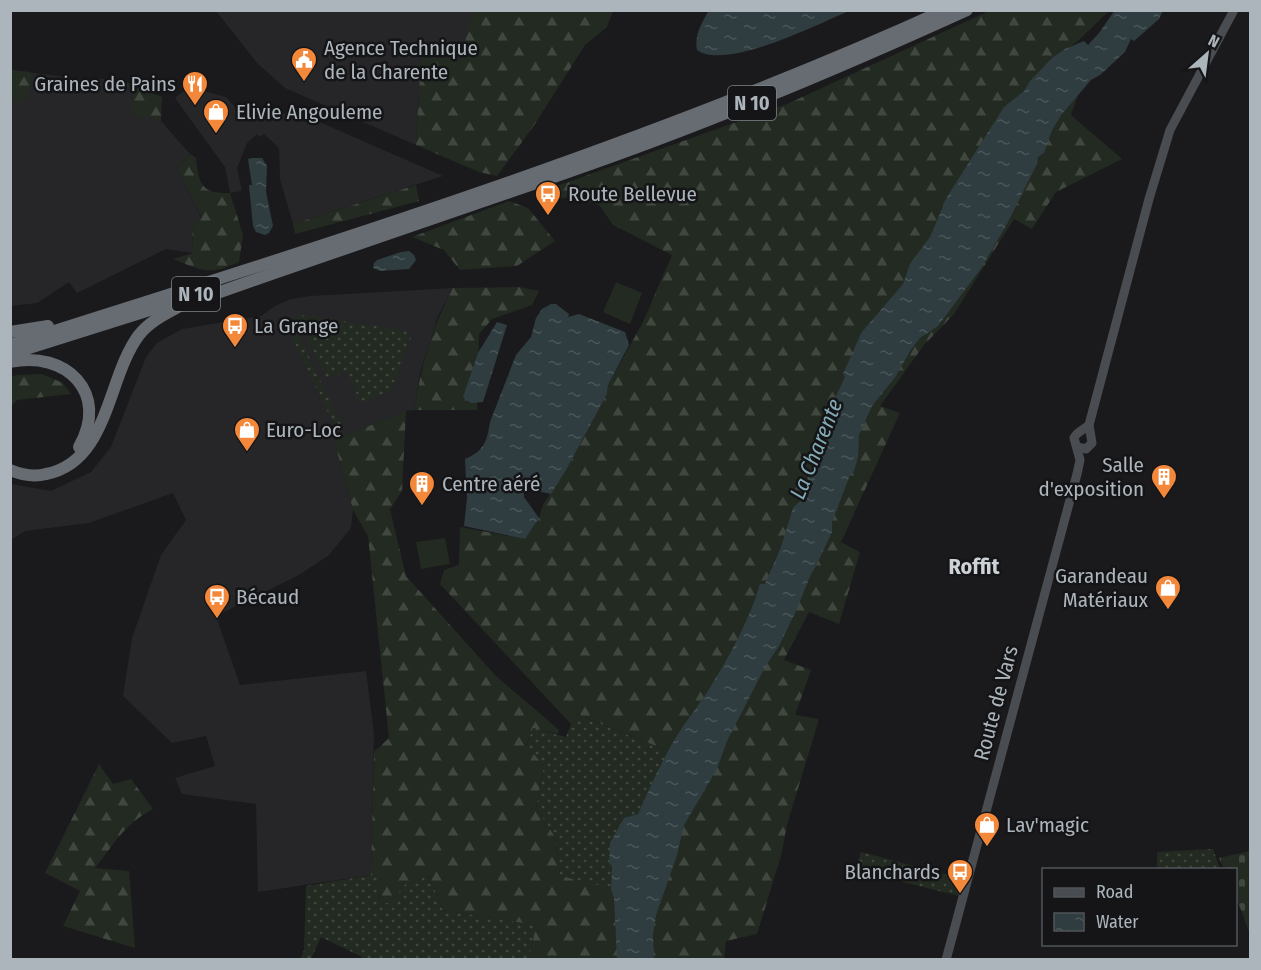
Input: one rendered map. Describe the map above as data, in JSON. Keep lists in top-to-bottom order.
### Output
{
  "streets": {
    "highway": ["N 10"],
    "main road": ["Route de Vars"]
  },
  "districts": ["Roffit"],
  "water": ["La Charente"],
  "places": {
    "public building": ["Agence Technique de la Charente"],
    "restaurant": ["Graines de Pains"],
    "shop": [
      "Elivie Angouleme",
      "Euro-Loc",
      "Garandeau Matériaux",
      "Lav'magic"
    ],
    "bus stop": [
      "Route Bellevue",
      "La Grange",
      "Bécaud",
      "Blanchards"
    ],
    "building": ["Salle d'exposition", "Centre aéré"]
  },
  "legend": ["Road", "Water"],
  "north": "top right"
}
